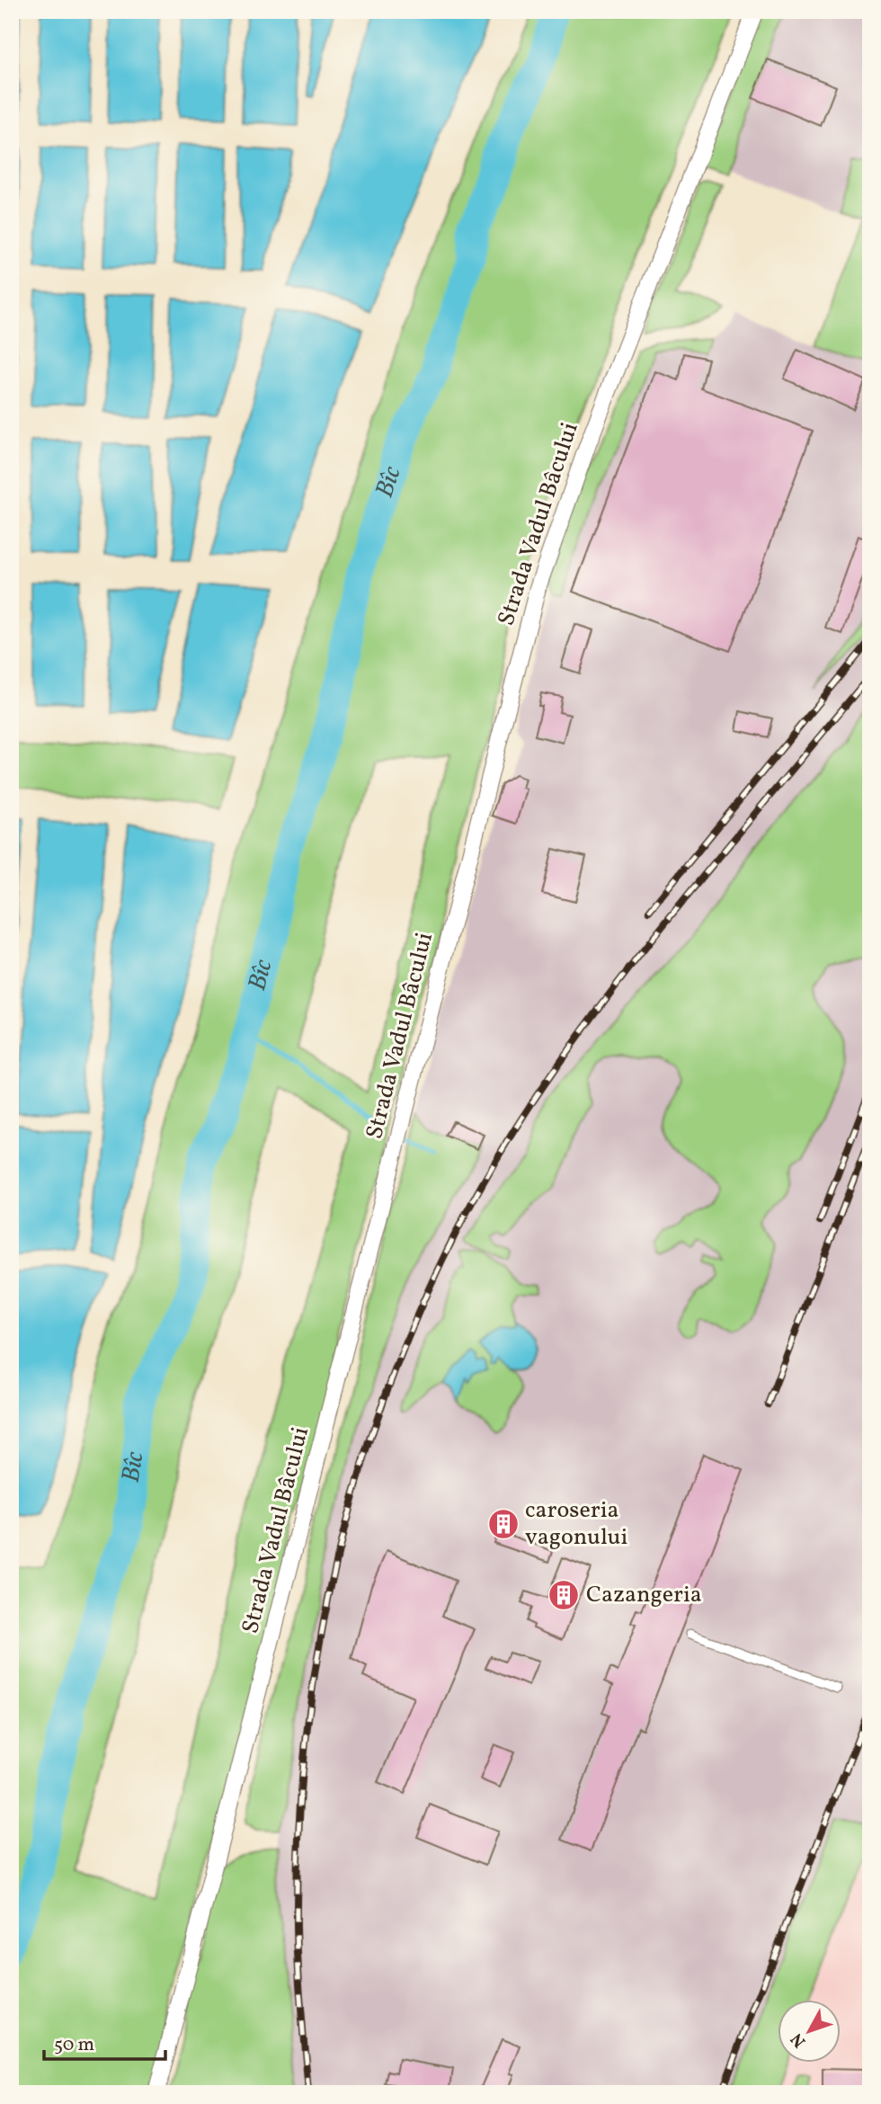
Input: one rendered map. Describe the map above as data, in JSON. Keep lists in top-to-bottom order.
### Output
{
  "streets": {
    "street": ["Strada Vadul Bâcului"]
  },
  "water": ["Bîc"],
  "places": {
    "building": ["caroseria vagonului", "Cazangeria"]
  },
  "scale_bar": "50 m",
  "north": "bottom left"
}
